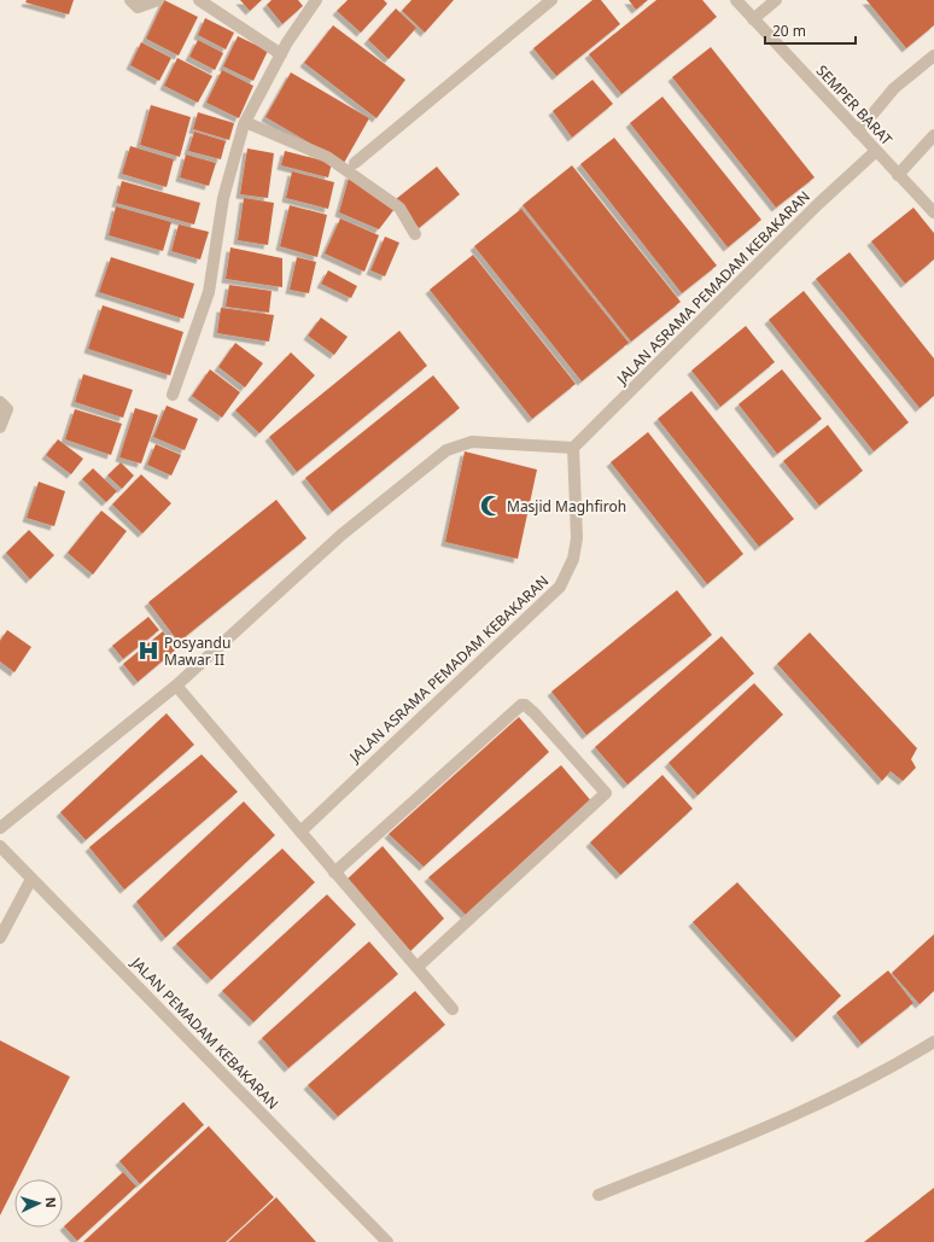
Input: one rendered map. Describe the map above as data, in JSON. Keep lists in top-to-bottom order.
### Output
{
  "streets": {
    "street": ["SEMPER BARAT", "JALAN ASRAMA PEMADAM KEBAKARAN", "JALAN PEMADAM KEBAKARAN"]
  },
  "crossings": [
    ["SEMPER BARAT", "JALAN ASRAMA PEMADAM KEBAKARAN"]
  ],
  "places": {
    "mosque": ["Masjid Maghfiroh"],
    "hospital": ["Posyandu Mawar II"]
  },
  "scale_bar": "20 m",
  "north": "right"
}
